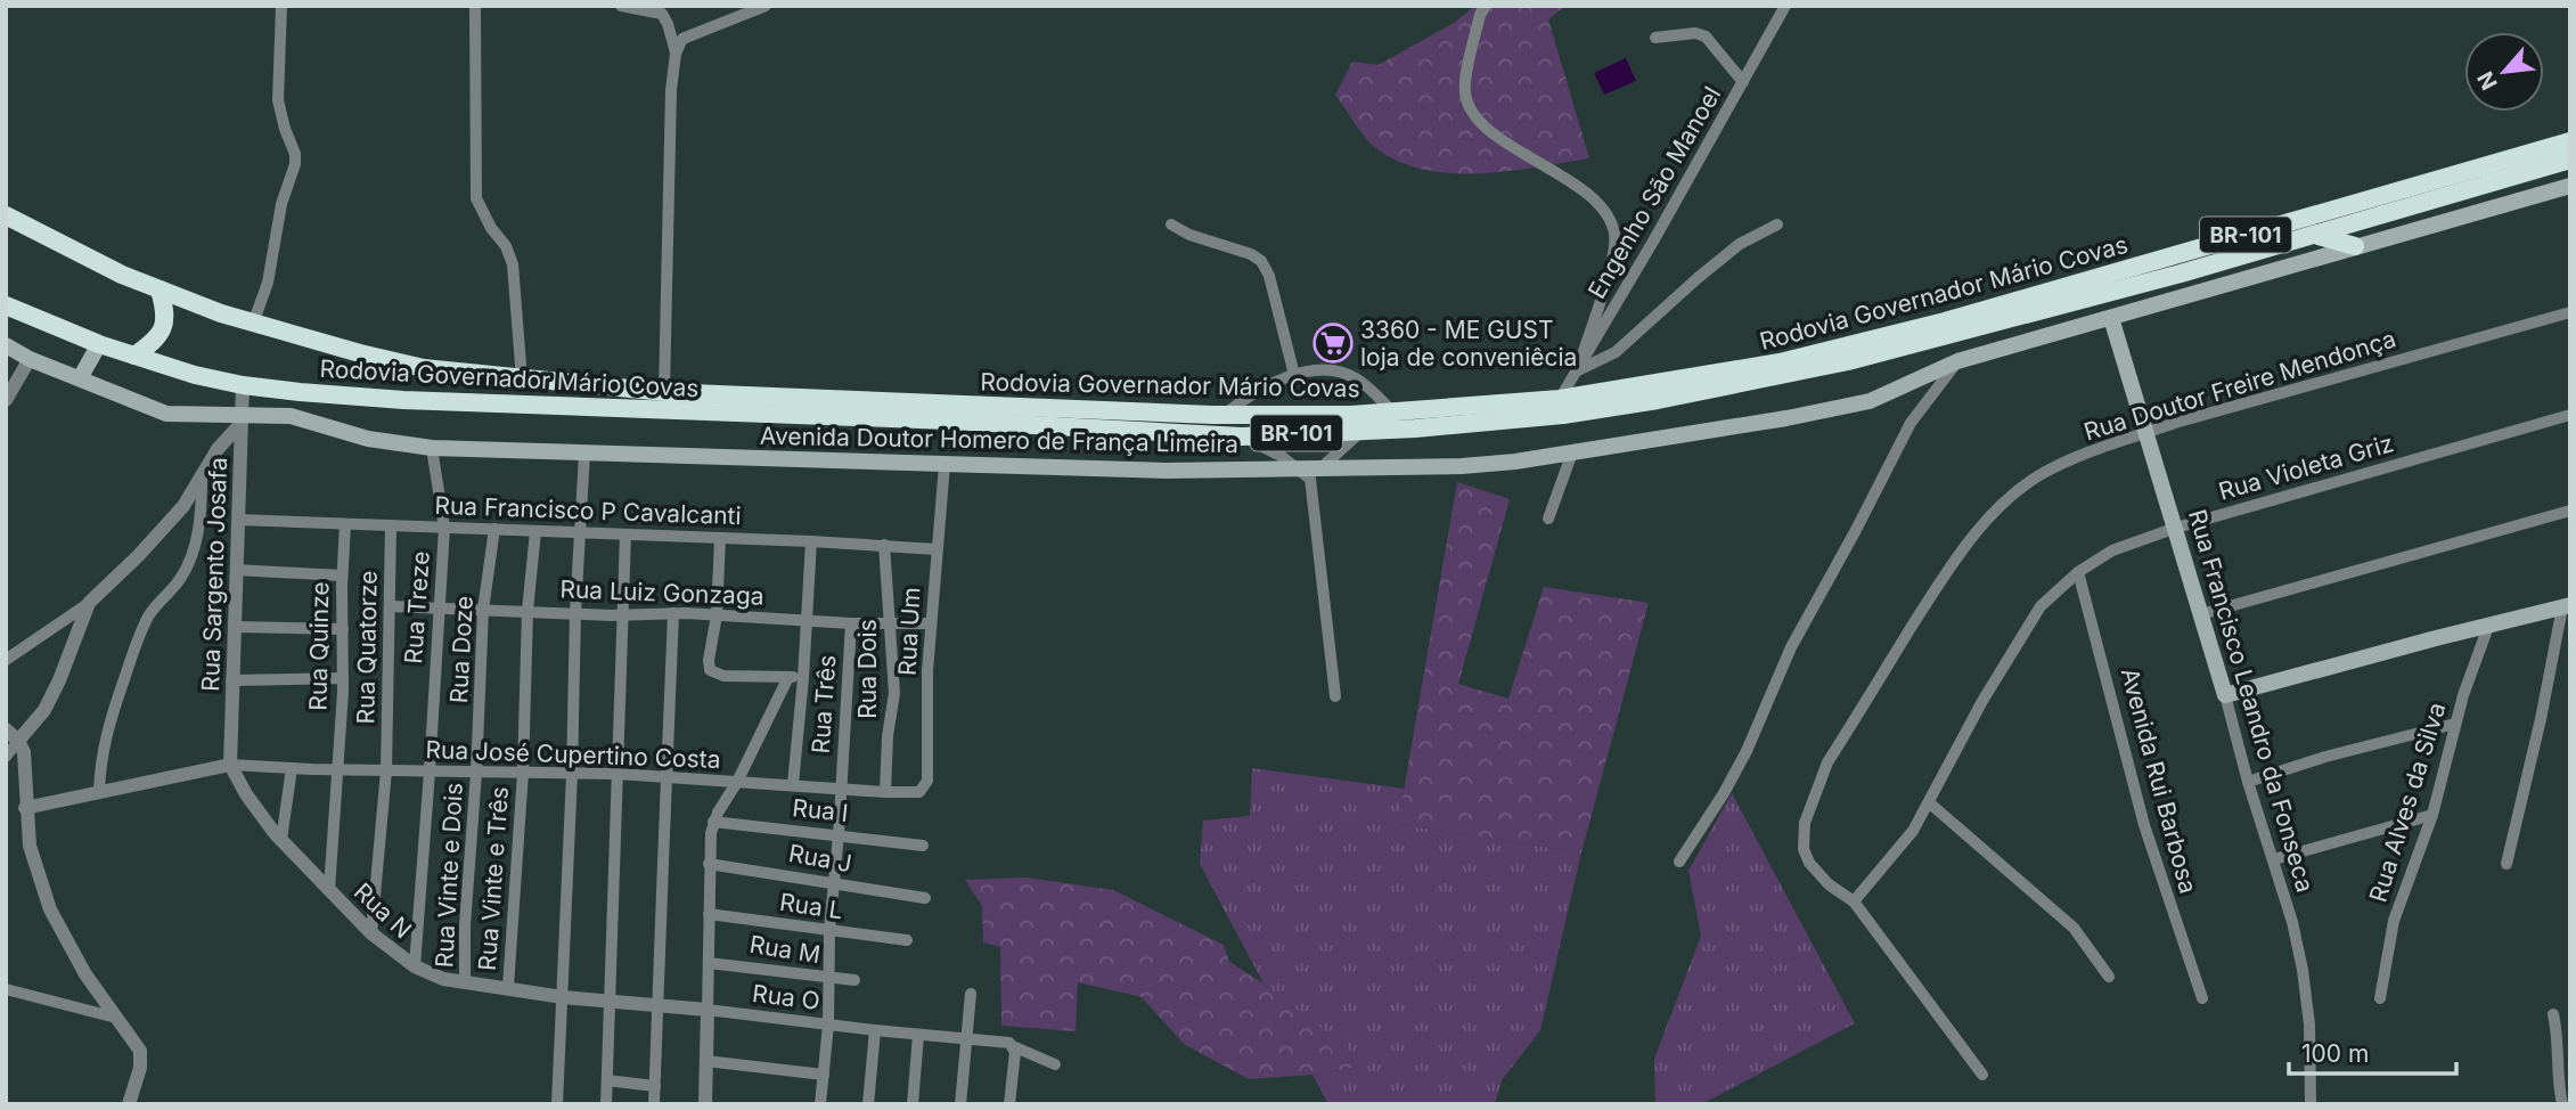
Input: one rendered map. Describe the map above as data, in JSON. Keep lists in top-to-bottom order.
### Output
{
  "streets": {
    "highway": ["BR-101", "Rodovia Governador Mário Covas"],
    "main road": ["Avenida Doutor Homero de França Limeira", "Rua Francisco Leandro da Fonseca"],
    "street": [
      "Engenho São Manoel",
      "Rua Doutor Freire Mendonça",
      "Rua Violeta Griz",
      "Rua Francisco P Cavalcanti",
      "Rua Sargento Josafa",
      "Rua Luiz Gonzaga",
      "Rua Treze",
      "Rua Um",
      "Rua Quinze",
      "Rua Quatorze",
      "Rua Doze",
      "Rua Dois",
      "Rua Três",
      "Rua José Cupertino Costa",
      "Avenida Rui Barbosa",
      "Rua Alves da Silva",
      "Rua I",
      "Rua J",
      "Rua Vinte e Dois",
      "Rua Vinte e Três",
      "Rua L",
      "Rua N",
      "Rua M",
      "Rua O"
    ]
  },
  "crossings": [
    ["Engenho São Manoel", "Rodovia Governador Mário Covas"],
    ["Rodovia Governador Mário Covas", "Rua Sargento Josafa"],
    ["Rua Doutor Freire Mendonça", "Rua Violeta Griz"],
    ["Rua Doutor Freire Mendonça", "Rua Francisco Leandro da Fonseca"],
    ["Avenida Doutor Homero de França Limeira", "Rua Sargento Josafa"],
    ["Avenida Doutor Homero de França Limeira", "Rua Treze"],
    ["Avenida Doutor Homero de França Limeira", "Rua Um"],
    ["Avenida Doutor Homero de França Limeira", "Rua Francisco Leandro da Fonseca"],
    ["Rua Violeta Griz", "Rua Francisco Leandro da Fonseca"],
    ["Rua Violeta Griz", "Avenida Rui Barbosa"],
    ["Rua Francisco P Cavalcanti", "Rua Sargento Josafa"],
    ["Rua Francisco P Cavalcanti", "Rua Treze"],
    ["Rua Francisco P Cavalcanti", "Rua Um"],
    ["Rua Francisco P Cavalcanti", "Rua Quinze"],
    ["Rua Francisco P Cavalcanti", "Rua Quatorze"],
    ["Rua Francisco P Cavalcanti", "Rua Doze"],
    ["Rua Francisco P Cavalcanti", "Rua Dois"],
    ["Rua Francisco P Cavalcanti", "Rua Vinte e Três"],
    ["Rua Sargento Josafa", "Rua José Cupertino Costa"],
    ["Rua Sargento Josafa", "Rua N"],
    ["Rua Luiz Gonzaga", "Rua Treze"],
    ["Rua Luiz Gonzaga", "Rua Um"],
    ["Rua Luiz Gonzaga", "Rua Quatorze"],
    ["Rua Luiz Gonzaga", "Rua Doze"],
    ["Rua Luiz Gonzaga", "Rua Dois"],
    ["Rua Luiz Gonzaga", "Rua Três"],
    ["Rua Luiz Gonzaga", "Rua Vinte e Três"],
    ["Rua Treze", "Rua José Cupertino Costa"],
    ["Rua Treze", "Rua N"],
    ["Rua Um", "Rua José Cupertino Costa"],
    ["Rua Quinze", "Rua José Cupertino Costa"],
    ["Rua Quinze", "Rua N"],
    ["Rua Quatorze", "Rua José Cupertino Costa"],
    ["Rua Quatorze", "Rua N"],
    ["Rua Doze", "Rua José Cupertino Costa"],
    ["Rua Doze", "Rua Vinte e Dois"],
    ["Rua Dois", "Rua José Cupertino Costa"],
    ["Rua Três", "Rua José Cupertino Costa"],
    ["Rua Três", "Rua I"],
    ["Rua Três", "Rua J"],
    ["Rua Três", "Rua L"],
    ["Rua Três", "Rua M"],
    ["Rua Três", "Rua O"],
    ["Rua José Cupertino Costa", "Rua Vinte e Dois"],
    ["Rua José Cupertino Costa", "Rua Vinte e Três"],
    ["Rua José Cupertino Costa", "Rua N"],
    ["Rua Vinte e Dois", "Rua N"],
    ["Rua Vinte e Três", "Rua N"],
    ["Rua N", "Rua O"]
  ],
  "places": {
    "supermarket": ["3360 - ME GUST loja de conveniêcia"]
  },
  "scale_bar": "100 m",
  "north": "bottom left"
}
